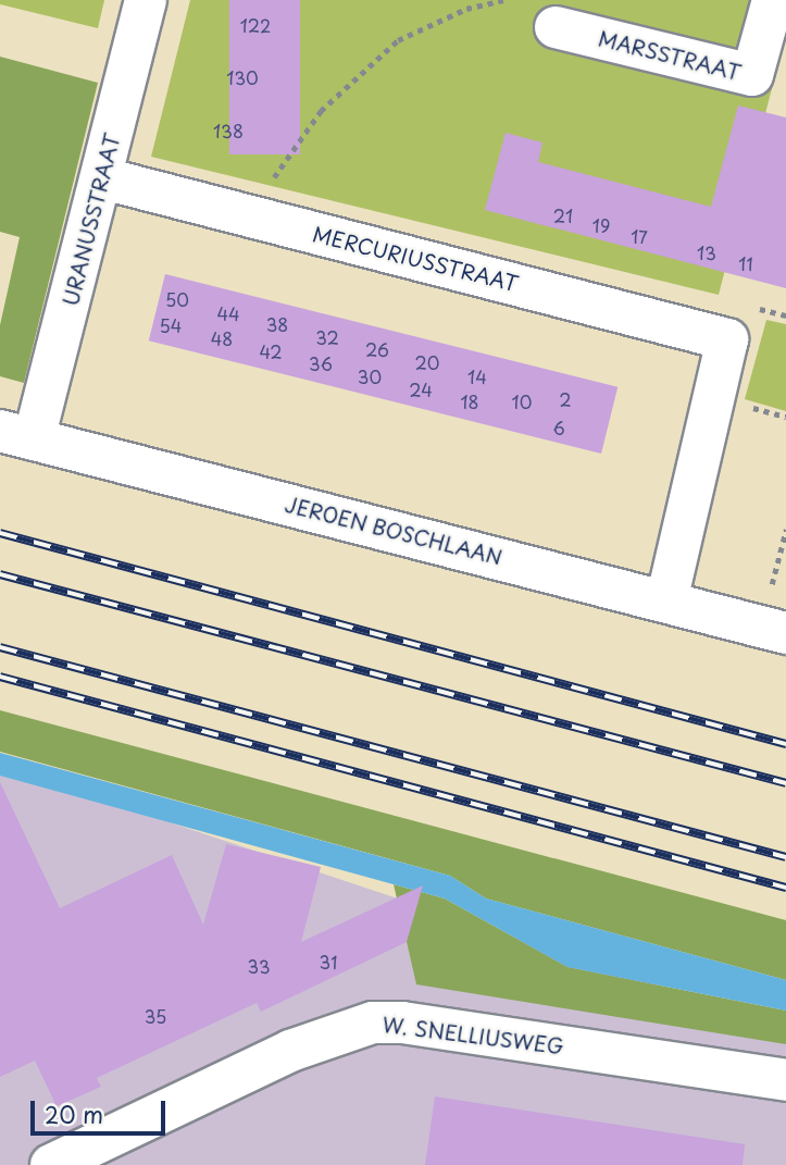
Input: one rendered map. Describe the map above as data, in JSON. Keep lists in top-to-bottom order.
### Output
{
  "streets": {
    "street": [
      "MARSSTRAAT",
      "URANUSSTRAAT",
      "MERCURIUSSTRAAT",
      "JEROEN BOSCHLAAN",
      "W. SNELLIUSWEG"
    ]
  },
  "crossings": [
    ["URANUSSTRAAT", "MERCURIUSSTRAAT"],
    ["URANUSSTRAAT", "JEROEN BOSCHLAAN"],
    ["MERCURIUSSTRAAT", "JEROEN BOSCHLAAN"]
  ],
  "house_numbers": [
    "122",
    "130",
    "138",
    "21",
    "19",
    "17",
    "13",
    "11",
    "50",
    "44",
    "38",
    "54",
    "32",
    "48",
    "26",
    "42",
    "20",
    "36",
    "30",
    "14",
    "24",
    "2",
    "18",
    "10",
    "6",
    "31",
    "33",
    "35"
  ],
  "scale_bar": "20 m"
}
